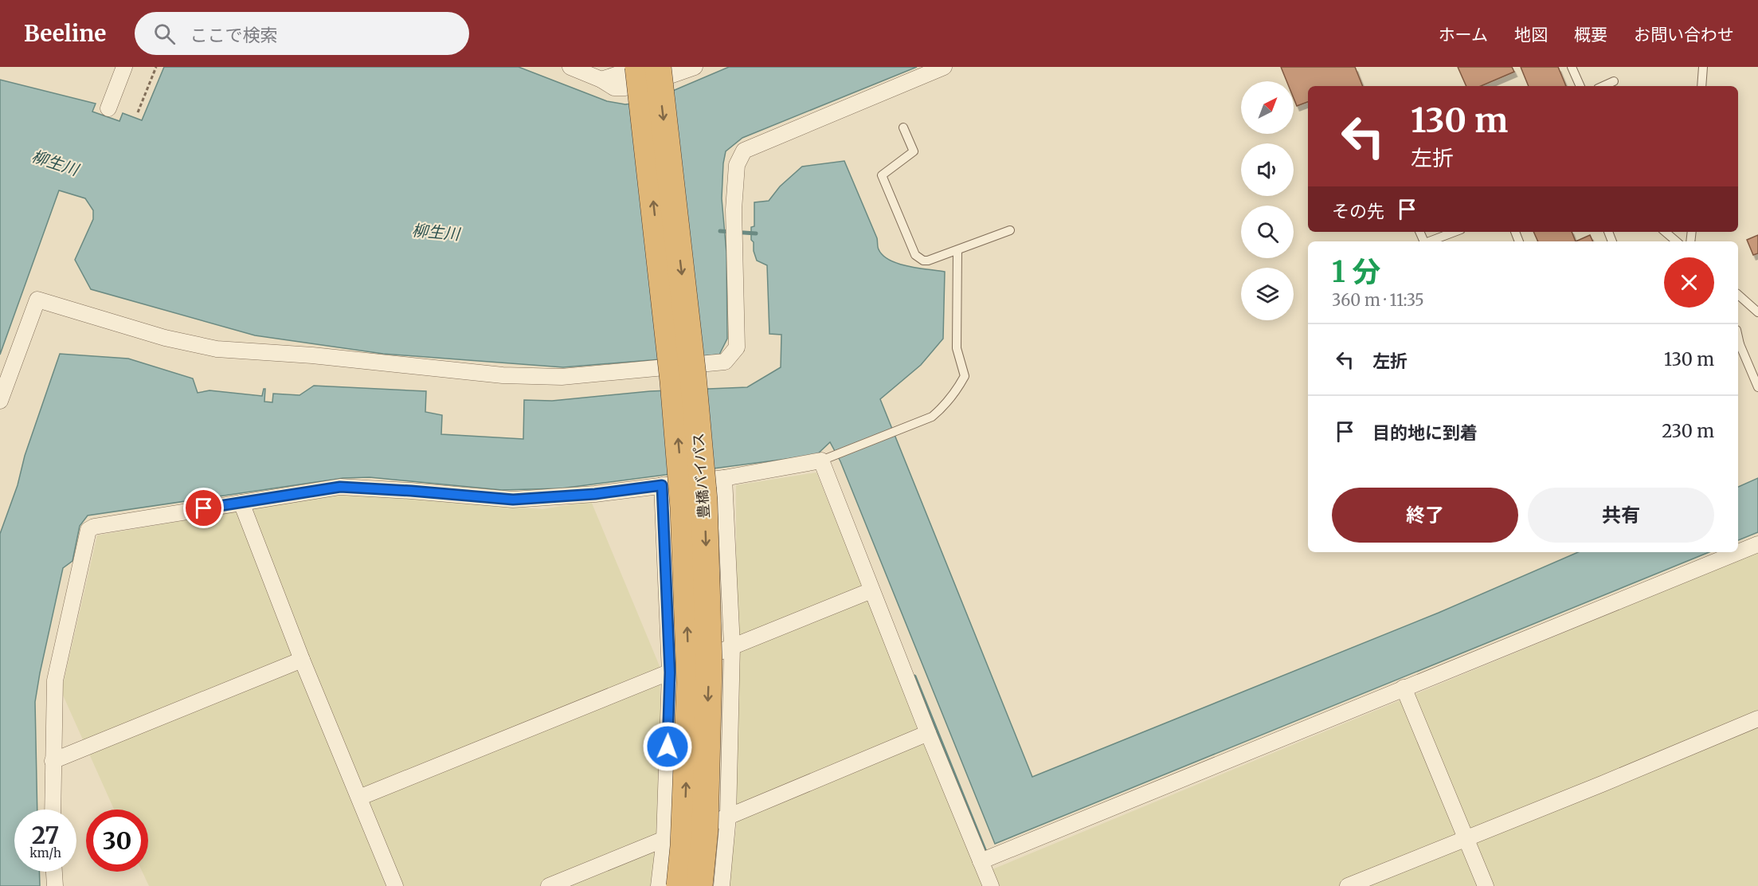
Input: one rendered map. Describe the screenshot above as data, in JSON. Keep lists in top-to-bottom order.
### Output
{
  "streets": {
    "highway": ["豊橋バイパス"]
  },
  "water": ["柳生川"],
  "north": "top right",
  "page": {
    "header": "Beeline",
    "search": "ここで検索",
    "nav": [
      "ホーム",
      "地図",
      "概要",
      "お問い合わせ"
    ],
    "turn": ["130 m", "左折"],
    "then": "その先",
    "heading": ["1 分", "360 m · 11:35"],
    "list": [
      {
        "name": "左折",
        "value": "130 m"
      },
      {
        "name": "目的地に到着",
        "value": "230 m"
      }
    ],
    "buttons": ["終了", "共有"],
    "speed": "27 km/h",
    "limit": "30"
  }
}
